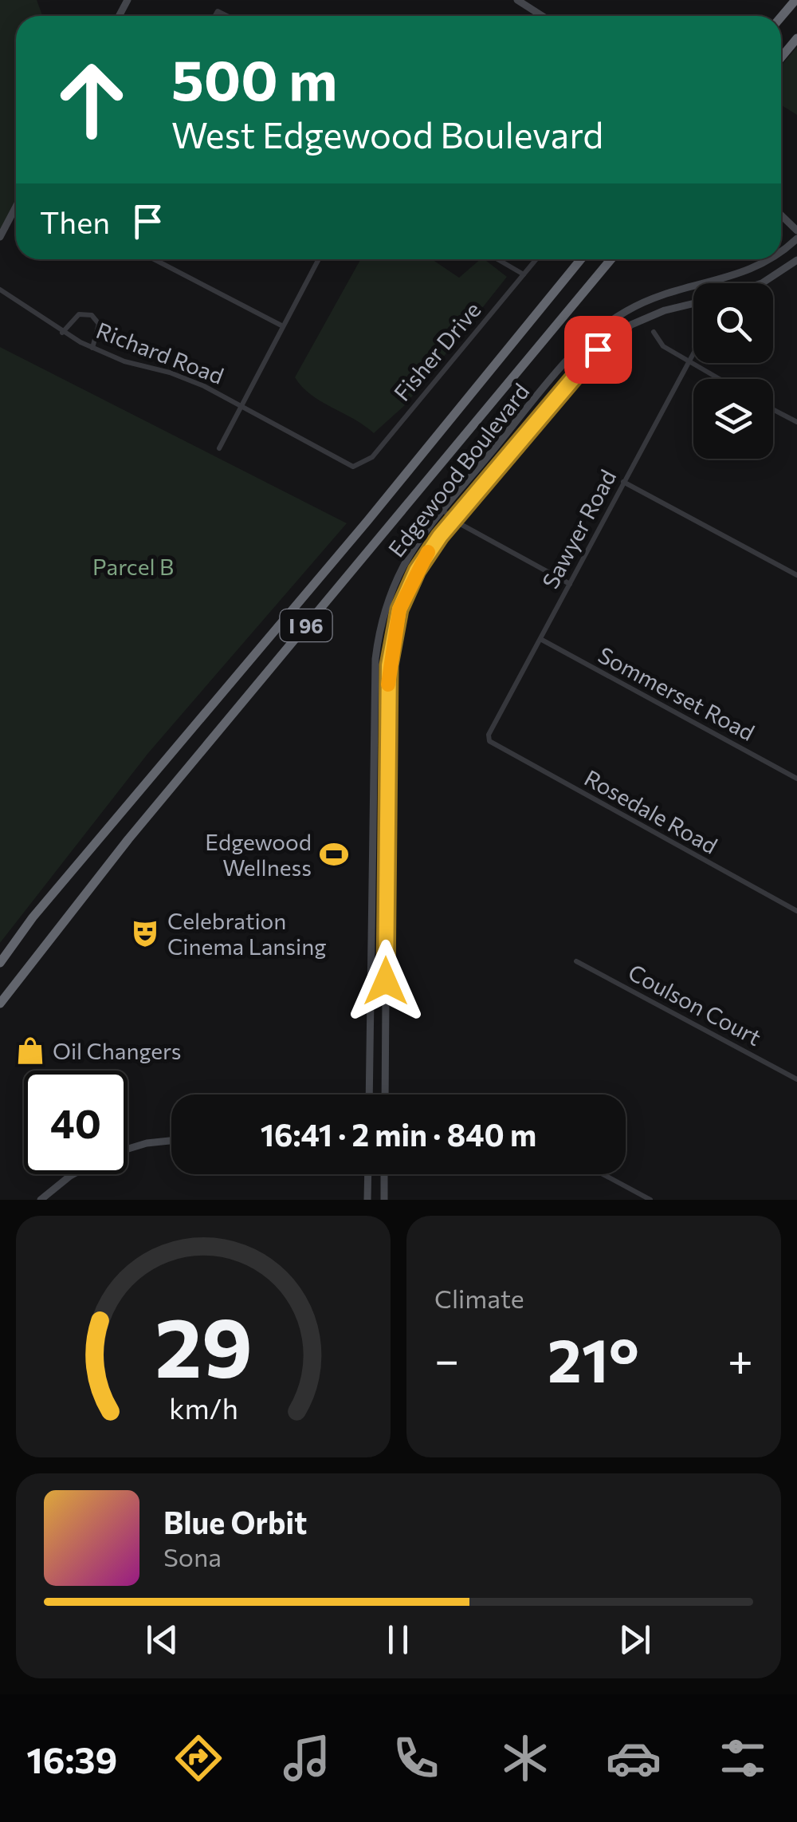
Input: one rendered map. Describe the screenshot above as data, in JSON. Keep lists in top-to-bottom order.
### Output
{
  "streets": {
    "highway": ["I 96"],
    "street": [
      "Fisher Drive",
      "Richard Road",
      "Edgewood Boulevard",
      "Sawyer Road",
      "Sommerset Road",
      "Rosedale Road",
      "Coulson Court"
    ]
  },
  "crossings": [
    ["Fisher Drive", "Richard Road"],
    ["Sawyer Road", "Sommerset Road"],
    ["Sawyer Road", "Rosedale Road"]
  ],
  "parks": ["Parcel B"],
  "places": {
    "sports": ["Edgewood Wellness"],
    "theatre": ["Celebration Cinema Lansing"],
    "shop": ["Oil Changers"]
  },
  "page": {
    "turn": ["500 m", "West Edgewood Boulevard"],
    "then": "Then",
    "limit": "40",
    "trip": "16:41 · 2 min · 840 m",
    "tile": "Climate",
    "heat": ["−", "21°", "+"],
    "song": ["Blue Orbit", "Sona"],
    "tabs": "16:39",
    "gauge": ["29", "km/h"]
  }
}
